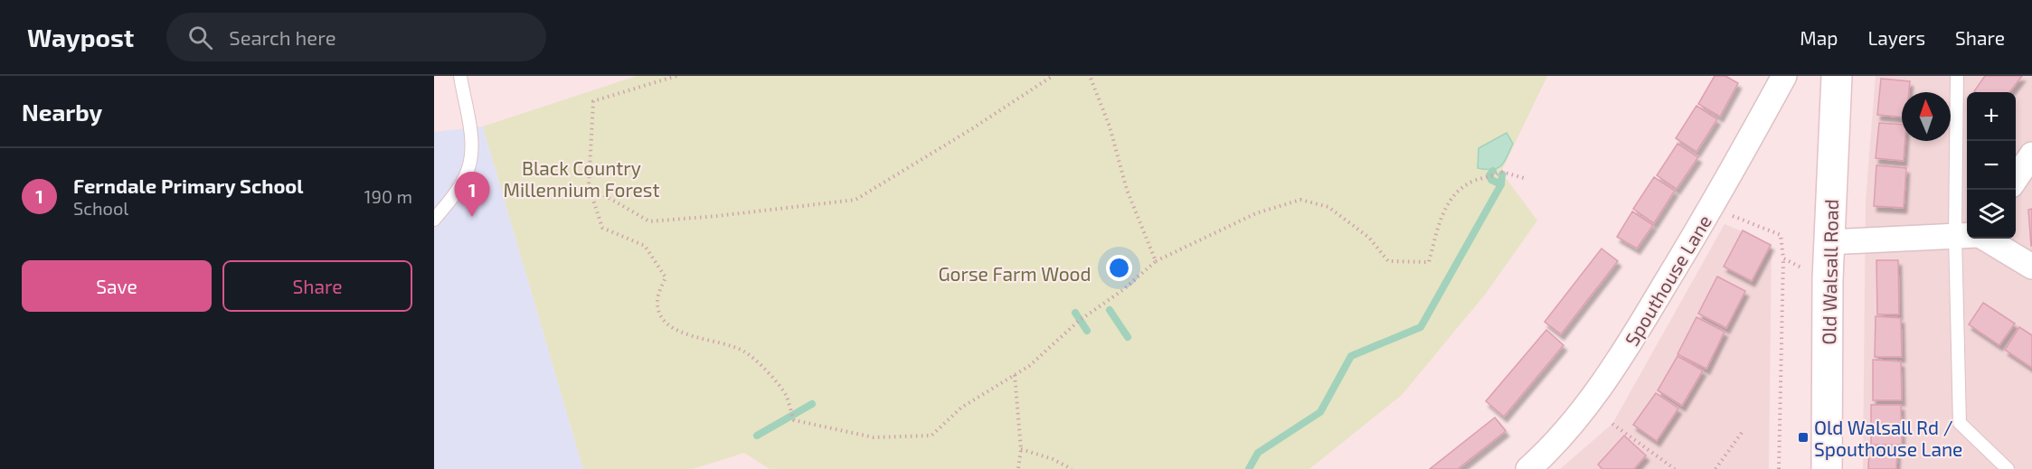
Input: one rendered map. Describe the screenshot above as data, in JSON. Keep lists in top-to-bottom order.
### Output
{
  "streets": {
    "main road": ["Old Walsall Road"],
    "street": ["Spouthouse Lane"]
  },
  "parks": ["Black Country Millennium Forest", "Gorse Farm Wood"],
  "places": {
    "transit": ["Old Walsall Rd / Spouthouse Lane"]
  },
  "north": "top",
  "page": {
    "header": "Waypost",
    "search": "Search here",
    "nav": ["Map", "Layers", "Share"],
    "heading": "Nearby",
    "map_buttons": ["+", "−"],
    "list": [
      {
        "mark": "1",
        "name": "Ferndale Primary School",
        "note": "School",
        "value": "190 m"
      }
    ],
    "pins": "1",
    "buttons": ["Save", "Share"]
  }
}
